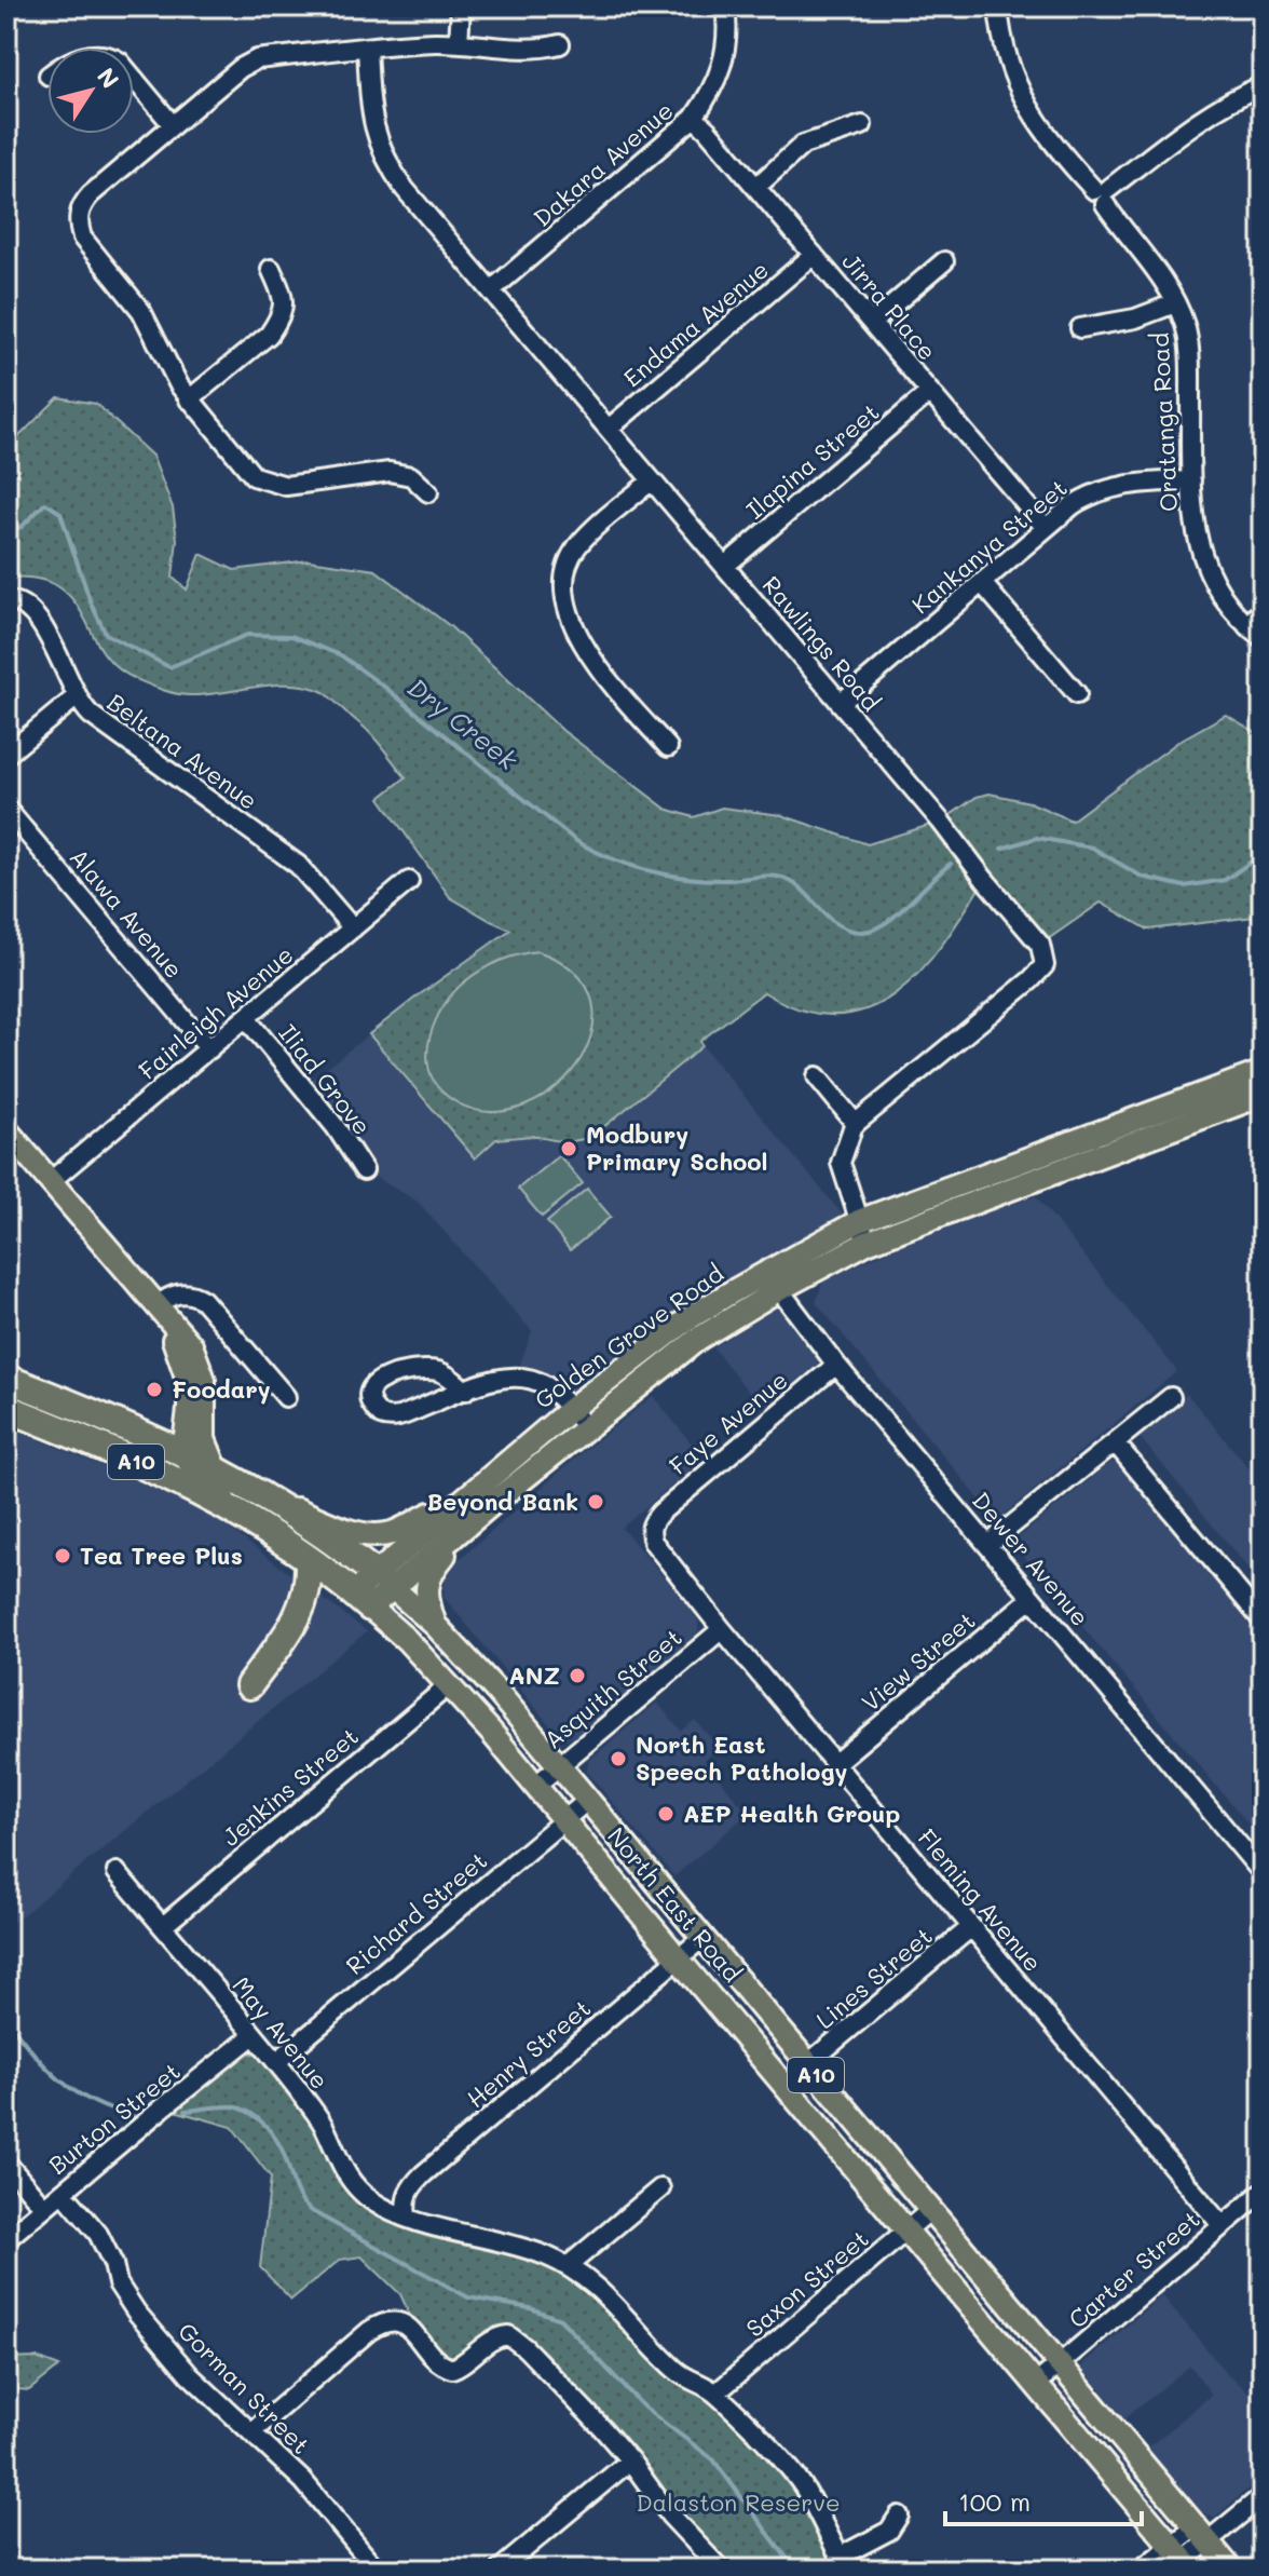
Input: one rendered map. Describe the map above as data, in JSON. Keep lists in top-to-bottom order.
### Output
{
  "streets": {
    "highway": ["A10", "North East Road"],
    "main road": ["Golden Grove Road"],
    "street": [
      "Dakara Avenue",
      "Jirra Place",
      "Endama Avenue",
      "Oratanga Road",
      "Ilapina Street",
      "Kankanya Street",
      "Rawlings Road",
      "Beltana Avenue",
      "Alawa Avenue",
      "Fairleigh Avenue",
      "Iliad Grove",
      "Faye Avenue",
      "Dewer Avenue",
      "View Street",
      "Asquith Street",
      "Jenkins Street",
      "Fleming Avenue",
      "Richard Street",
      "Lines Street",
      "May Avenue",
      "Henry Street",
      "Burton Street",
      "Carter Street",
      "Saxon Street",
      "Gorman Street"
    ]
  },
  "crossings": [
    ["Dakara Avenue", "Jirra Place"],
    ["Dakara Avenue", "Rawlings Road"],
    ["Jirra Place", "Endama Avenue"],
    ["Jirra Place", "Ilapina Street"],
    ["Jirra Place", "Kankanya Street"],
    ["Endama Avenue", "Rawlings Road"],
    ["Oratanga Road", "Kankanya Street"],
    ["Ilapina Street", "Rawlings Road"],
    ["Kankanya Street", "Rawlings Road"],
    ["Beltana Avenue", "Fairleigh Avenue"],
    ["Alawa Avenue", "Fairleigh Avenue"],
    ["Fairleigh Avenue", "Iliad Grove"],
    ["Golden Grove Road", "Dewer Avenue"],
    ["Golden Grove Road", "North East Road"],
    ["Faye Avenue", "Dewer Avenue"],
    ["Faye Avenue", "Fleming Avenue"],
    ["Dewer Avenue", "View Street"],
    ["View Street", "Fleming Avenue"],
    ["Asquith Street", "Fleming Avenue"],
    ["Asquith Street", "North East Road"],
    ["Jenkins Street", "North East Road"],
    ["Jenkins Street", "May Avenue"],
    ["Fleming Avenue", "Lines Street"],
    ["Fleming Avenue", "Carter Street"],
    ["North East Road", "Richard Street"],
    ["North East Road", "Lines Street"],
    ["North East Road", "Henry Street"],
    ["North East Road", "Carter Street"],
    ["North East Road", "Saxon Street"],
    ["Richard Street", "May Avenue"],
    ["May Avenue", "Henry Street"],
    ["May Avenue", "Burton Street"],
    ["May Avenue", "Saxon Street"],
    ["Burton Street", "Gorman Street"]
  ],
  "water": ["Dry Creek"],
  "parks": ["Dalaston Reserve"],
  "places": [
    "Modbury Primary School",
    "Foodary",
    "Beyond Bank",
    "Tea Tree Plus",
    "ANZ",
    "North East Speech Pathology",
    "AEP Health Group"
  ],
  "scale_bar": "100 m",
  "north": "top right"
}
